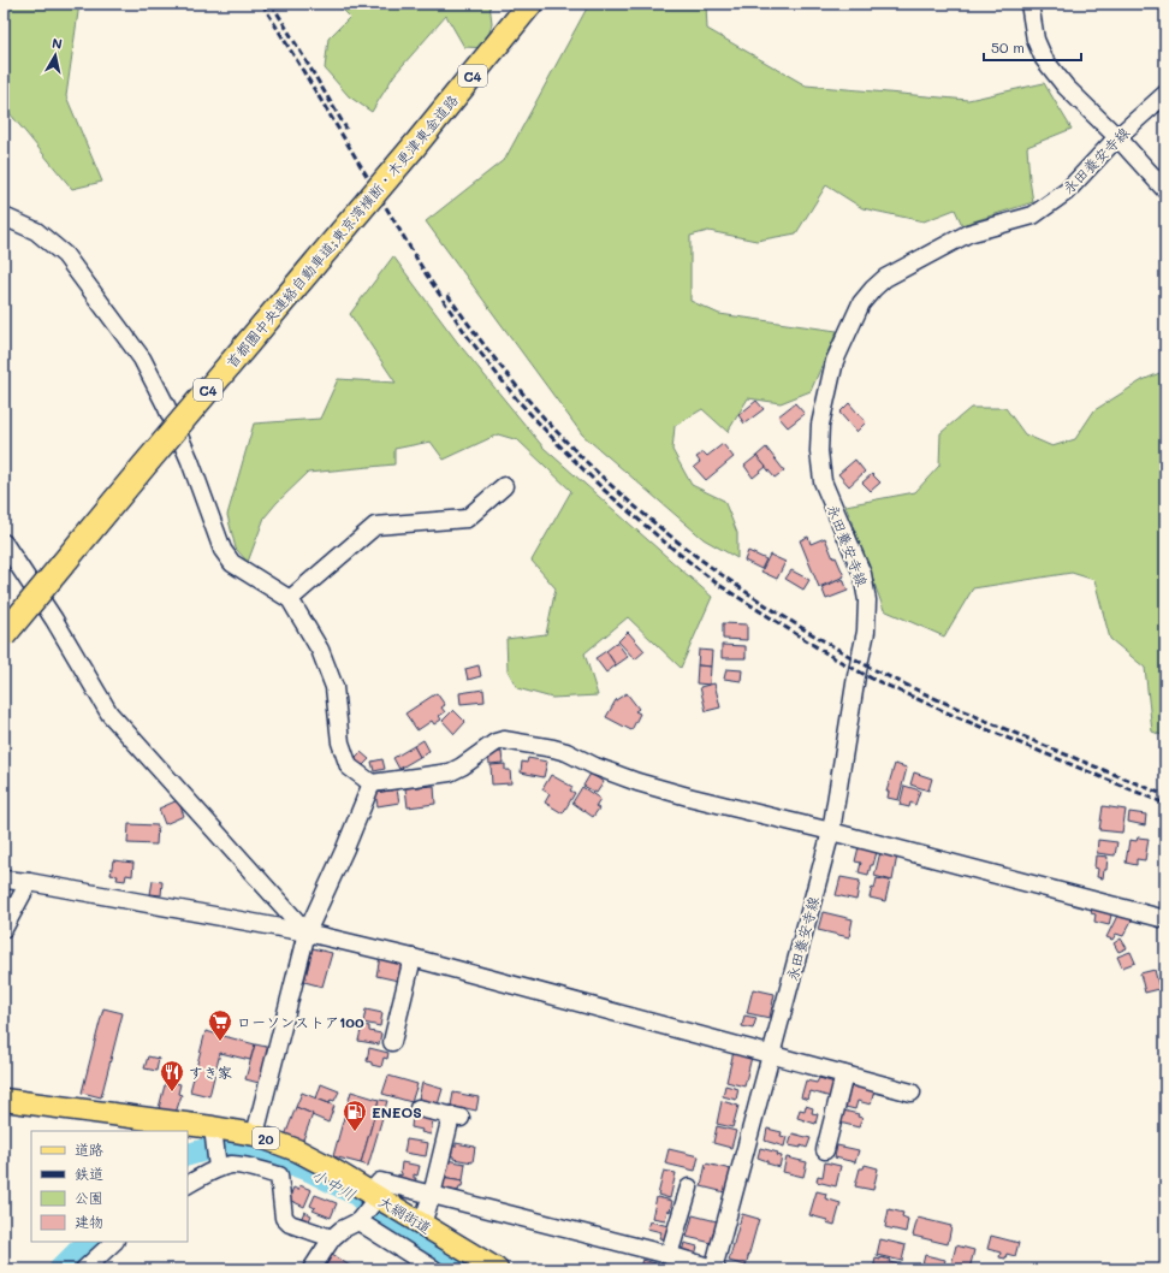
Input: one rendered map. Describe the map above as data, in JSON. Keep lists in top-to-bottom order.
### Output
{
  "streets": {
    "highway": ["C4", "首都圏中央連絡自動車道;東京湾横断・木更津東金道路"],
    "main road": ["20", "大網街道"],
    "street": ["永田養安寺線"]
  },
  "water": ["小中川"],
  "places": {
    "supermarket": ["ローソンストア100"],
    "restaurant": ["すき家"],
    "fuel station": ["ENEOS"]
  },
  "legend": [
    "道路",
    "鉄道",
    "公園",
    "建物"
  ],
  "scale_bar": "50 m",
  "north": "top"
}
